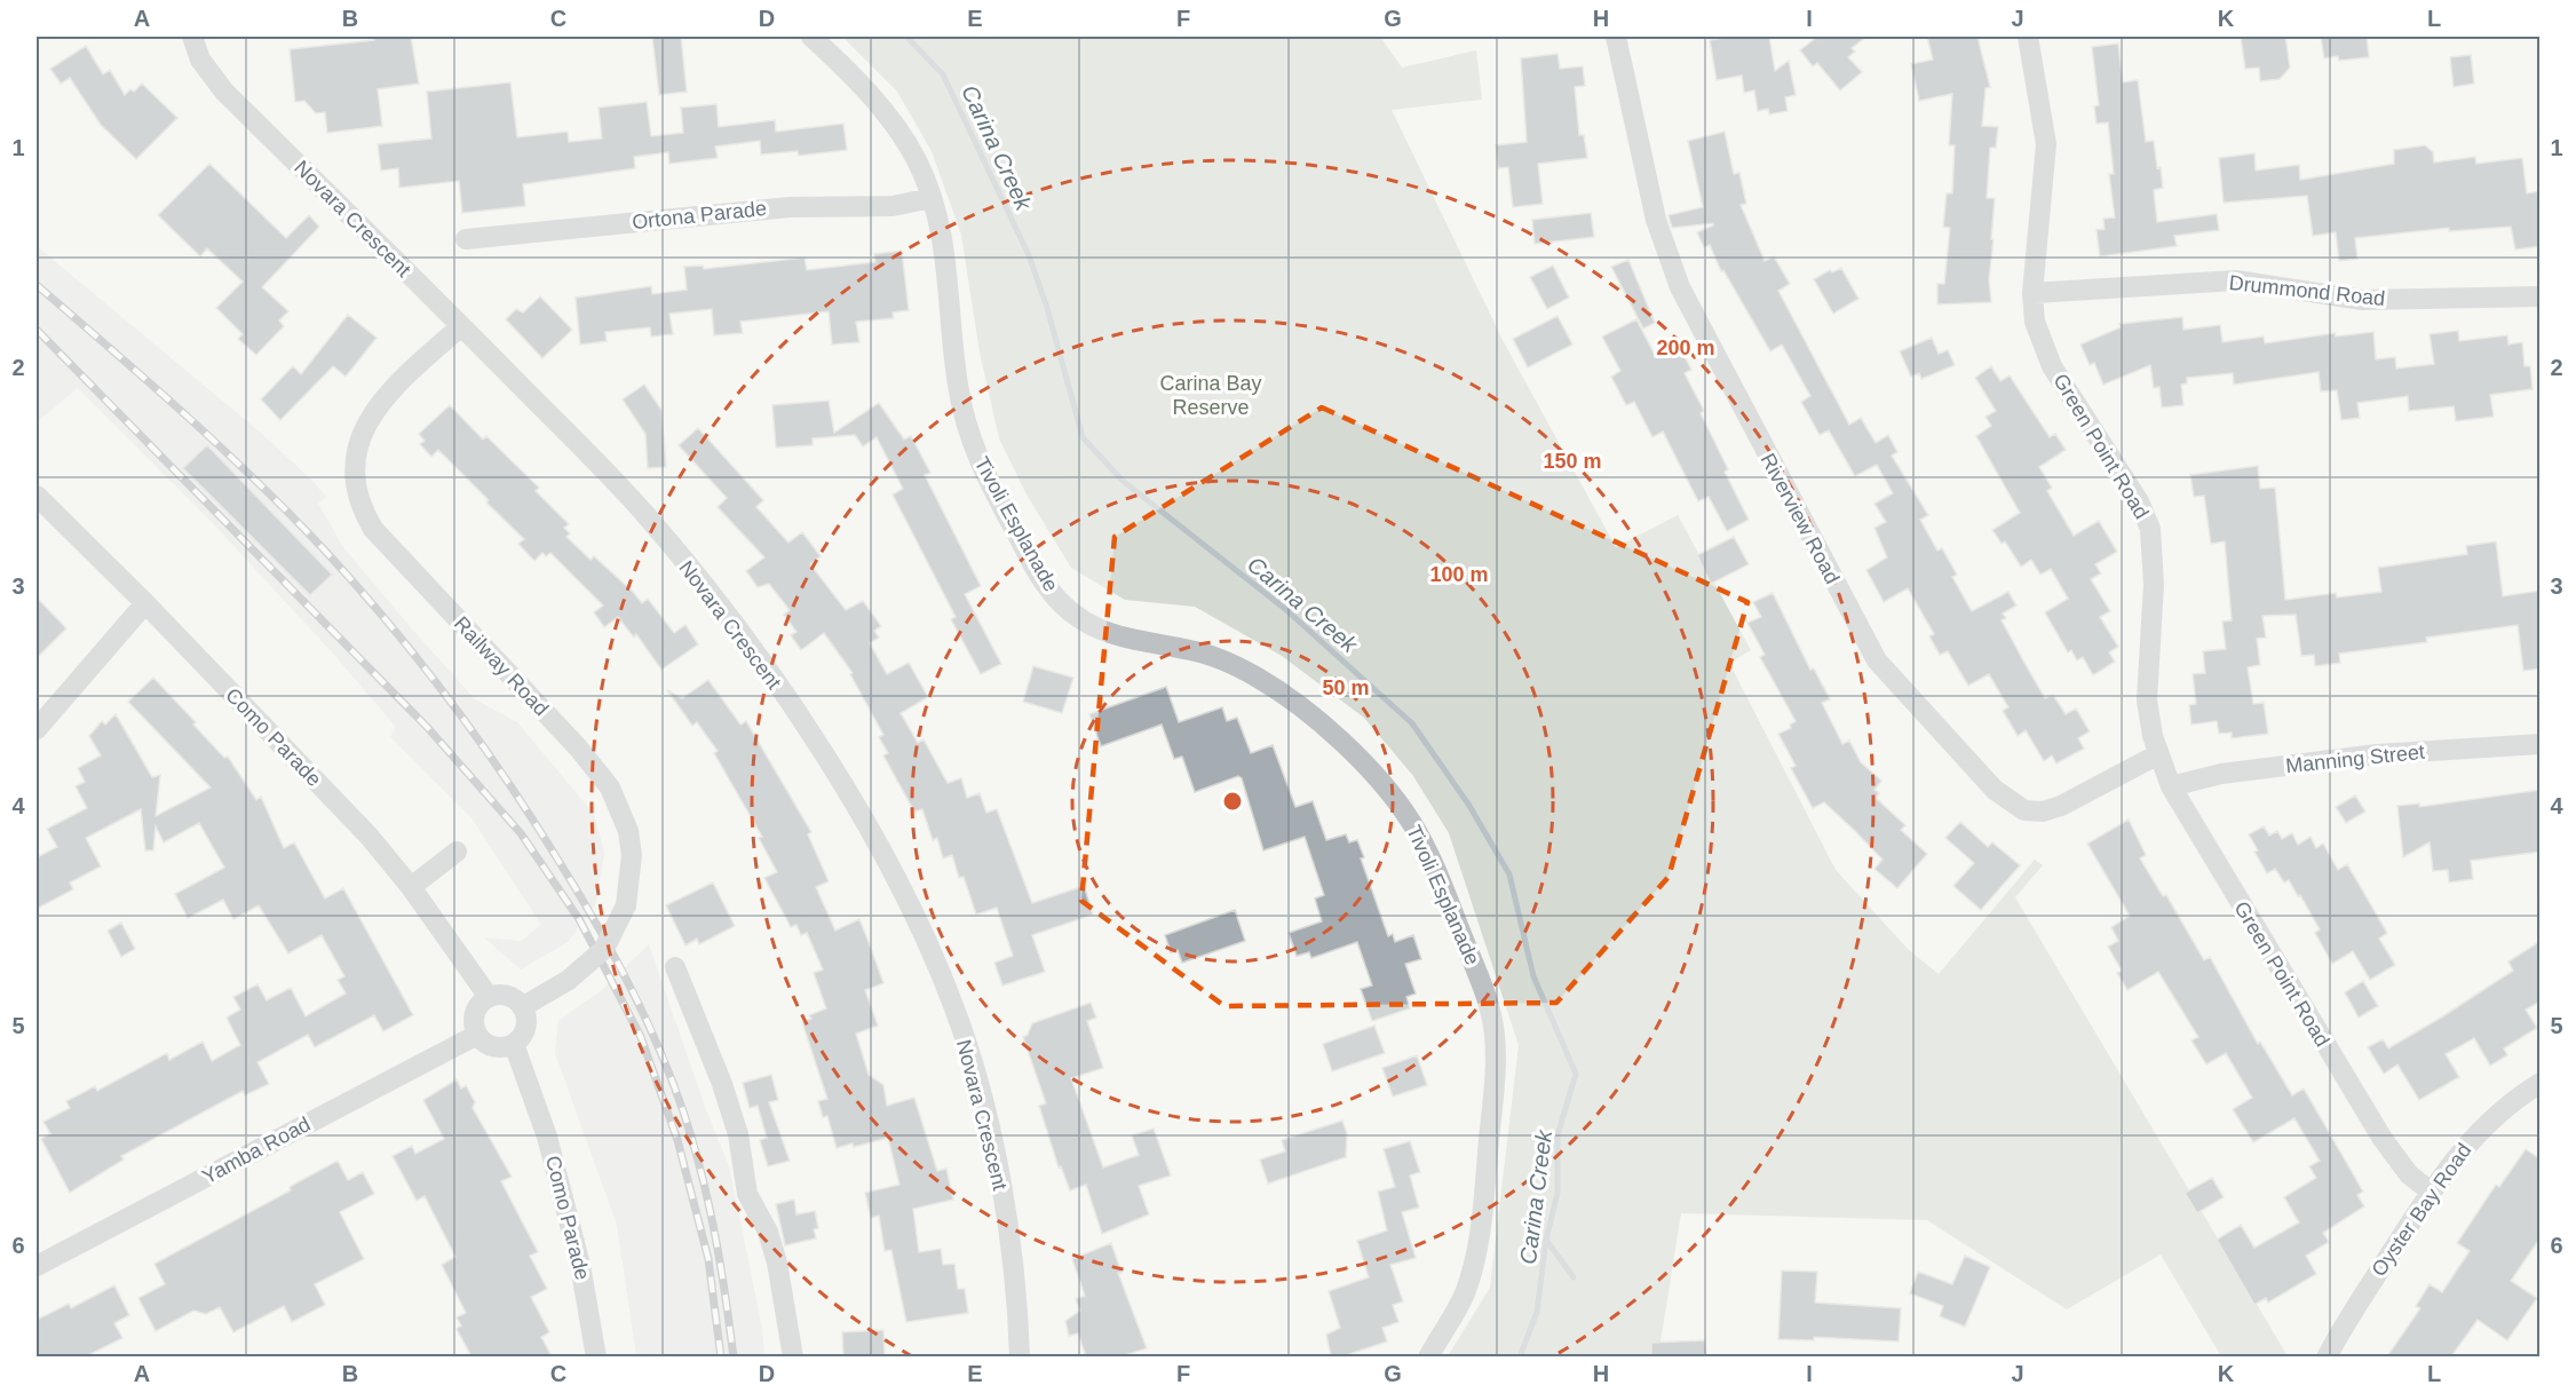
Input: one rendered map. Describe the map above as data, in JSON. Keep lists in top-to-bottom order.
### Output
{
  "streets": {
    "street": [
      "Ortona Parade",
      "Novara Crescent",
      "Drummond Road",
      "Green Point Road",
      "Riverview Road",
      "Tivoli Esplanade",
      "Railway Road",
      "Como Parade",
      "Manning Street",
      "Yamba Road",
      "Oyster Bay Road"
    ]
  },
  "crossings": [
    ["Ortona Parade", "Tivoli Esplanade"],
    ["Novara Crescent", "Railway Road"],
    ["Drummond Road", "Green Point Road"],
    ["Green Point Road", "Riverview Road"],
    ["Green Point Road", "Manning Street"],
    ["Green Point Road", "Oyster Bay Road"],
    ["Railway Road", "Como Parade"],
    ["Railway Road", "Yamba Road"],
    ["Como Parade", "Yamba Road"]
  ],
  "water": ["Carina Creek"],
  "parks": ["Carina Bay Reserve"],
  "grid": {
    "columns": [
      "A",
      "B",
      "C",
      "D",
      "E",
      "F",
      "G",
      "H",
      "I",
      "J",
      "K",
      "L"
    ],
    "rows": [
      "1",
      "2",
      "3",
      "4",
      "5",
      "6"
    ]
  },
  "rings": [
    "200 m",
    "150 m",
    "100 m",
    "50 m"
  ]
}
